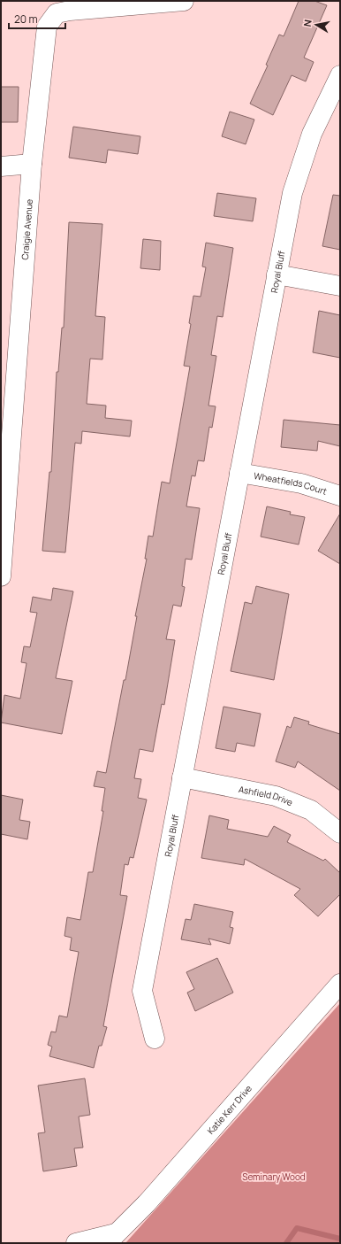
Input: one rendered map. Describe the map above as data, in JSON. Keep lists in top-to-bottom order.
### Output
{
  "streets": {
    "street": [
      "Craigie Avenue",
      "Royal Bluff",
      "Wheatfields Court",
      "Ashfield Drive",
      "Katie Kerr Drive"
    ]
  },
  "crossings": [
    ["Royal Bluff", "Wheatfields Court"],
    ["Royal Bluff", "Ashfield Drive"]
  ],
  "parks": ["Seminary Wood"],
  "scale_bar": "20 m",
  "north": "left"
}
